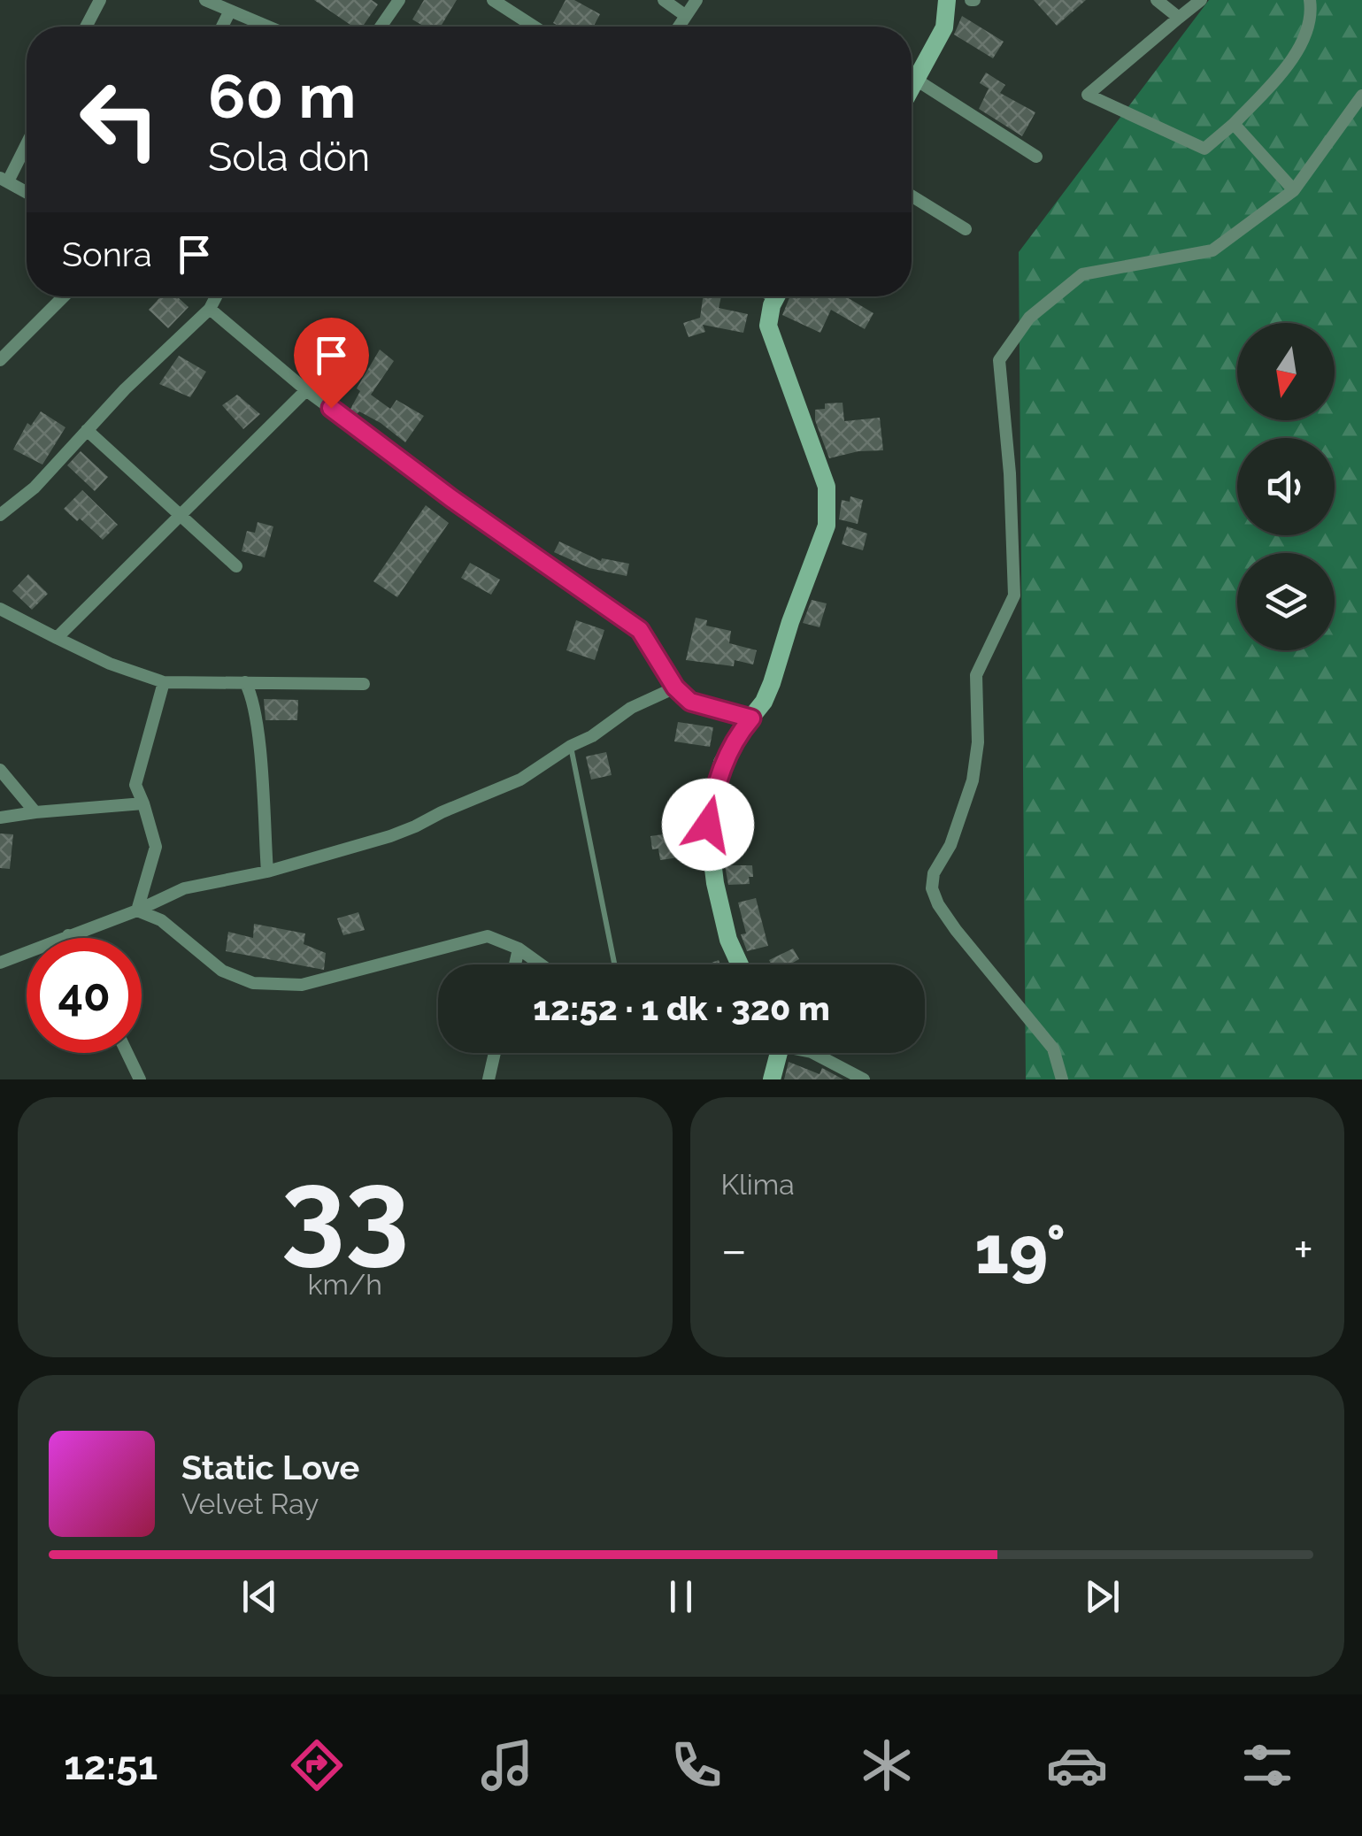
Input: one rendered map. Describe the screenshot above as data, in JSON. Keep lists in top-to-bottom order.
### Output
{
  "north": "bottom",
  "page": {
    "turn": ["60 m", "Sola dön"],
    "then": "Sonra",
    "limit": "40",
    "trip": "12:52 · 1 dk · 320 m",
    "tile": [
      ["33", "km/h"],
      "Klima"
    ],
    "heat": ["−", "19°", "+"],
    "song": ["Static Love", "Velvet Ray"],
    "tabs": "12:51"
  }
}
